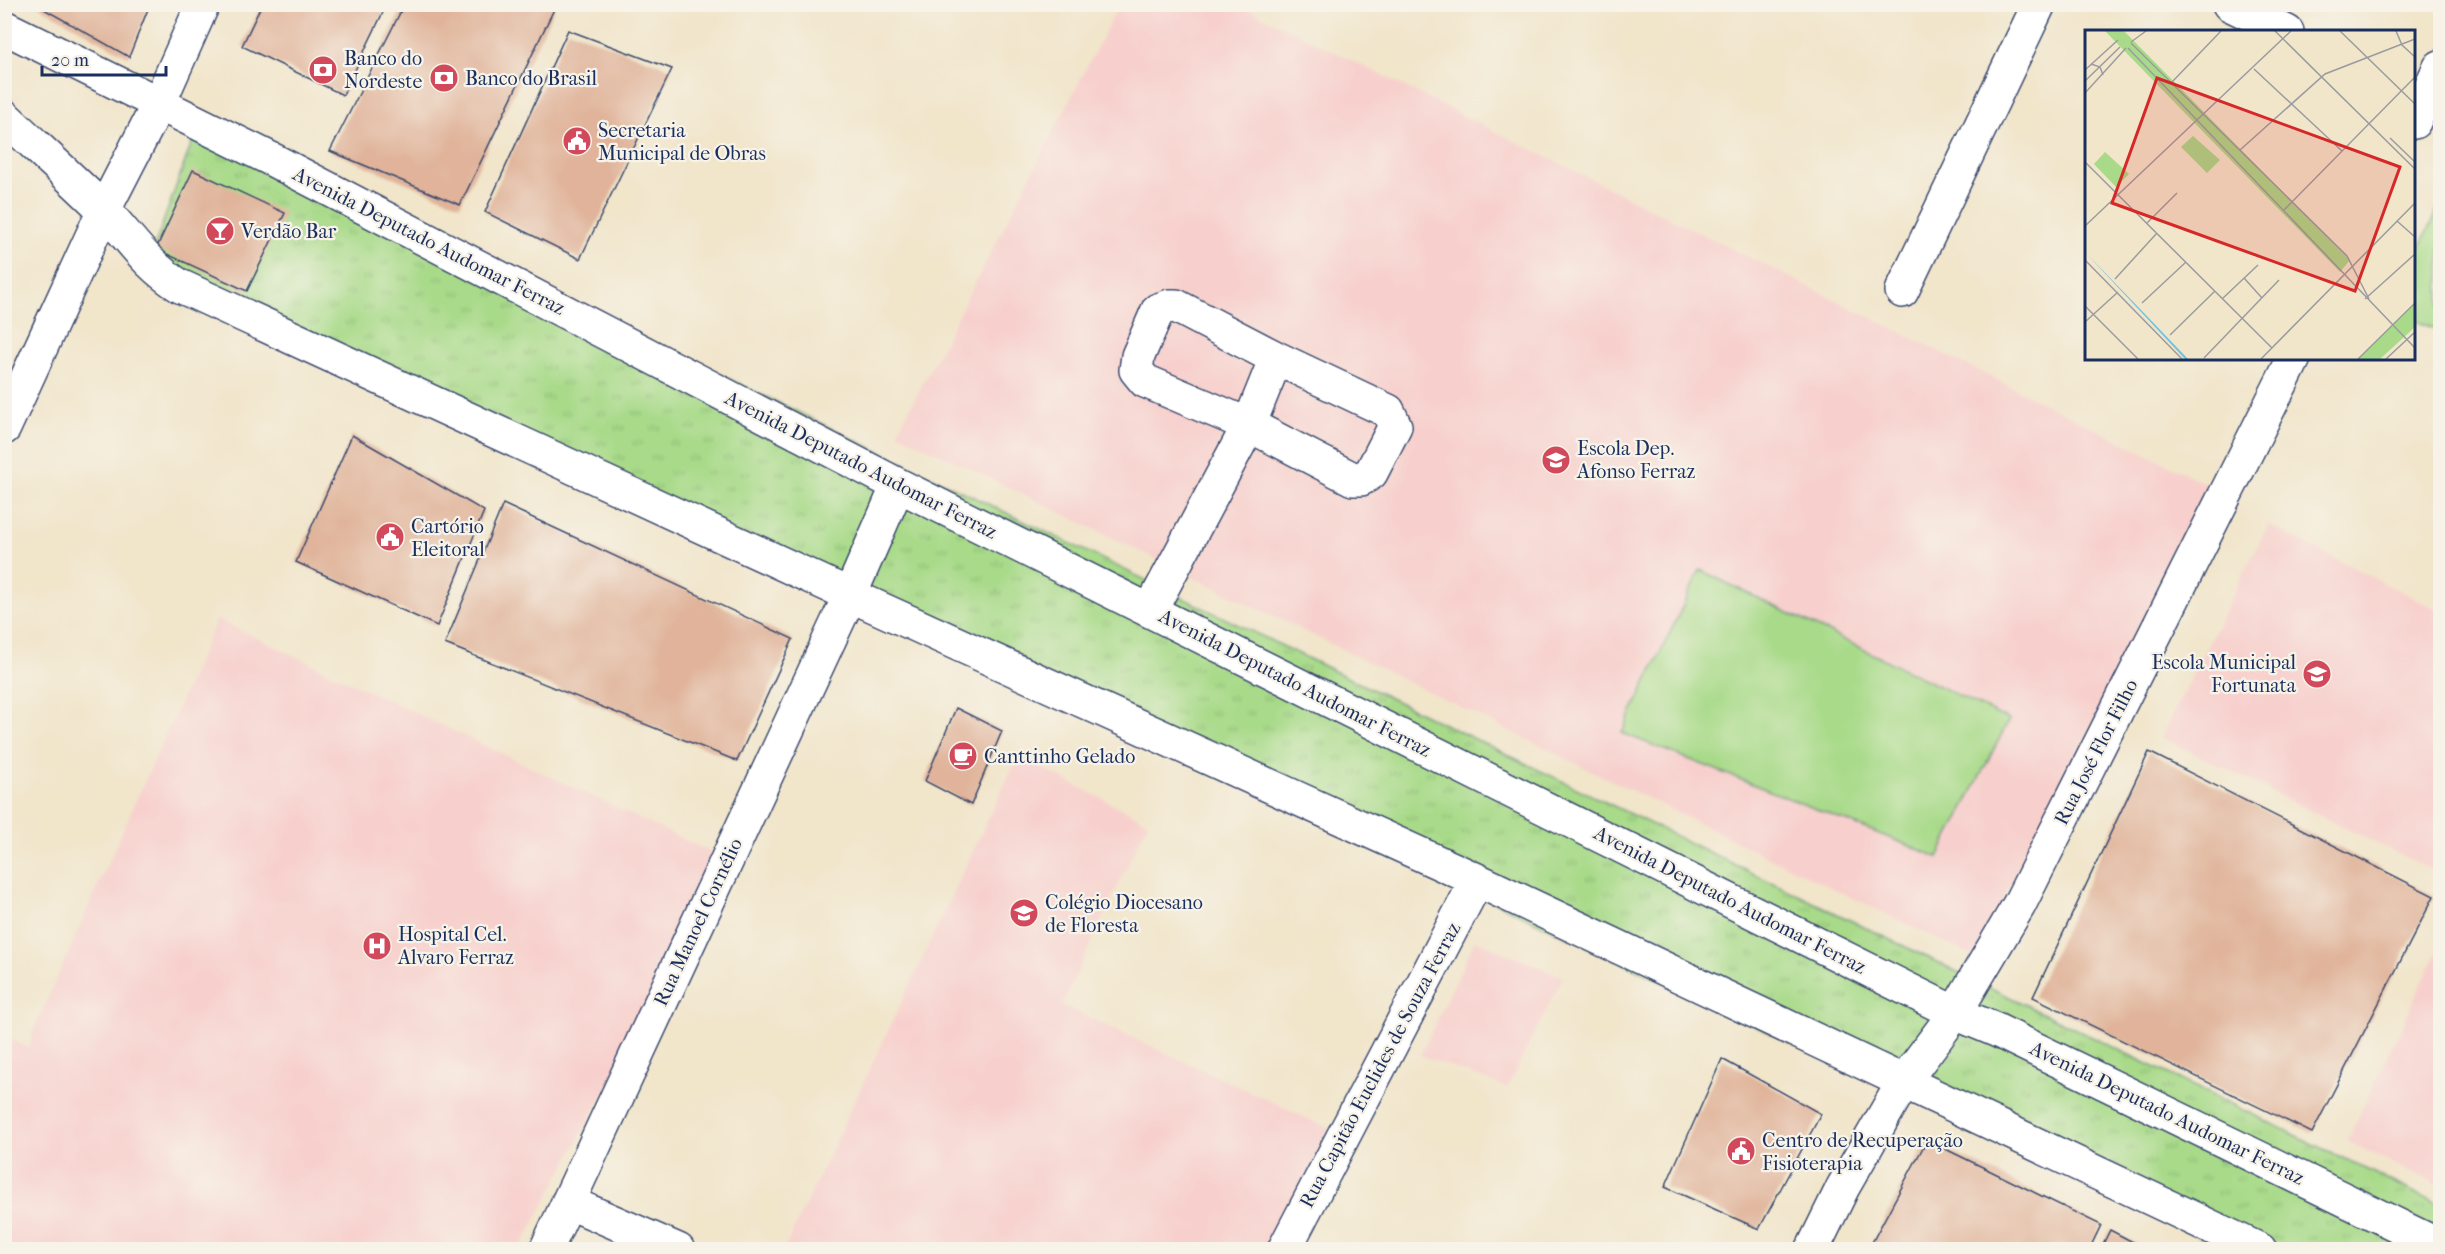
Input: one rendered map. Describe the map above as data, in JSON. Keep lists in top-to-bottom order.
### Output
{
  "streets": {
    "street": [
      "Avenida Deputado Audomar Ferraz",
      "Rua José Flor Filho",
      "Rua Manoel Cornélio",
      "Rua Capitão Euclides de Souza Ferraz"
    ]
  },
  "crossings": [
    ["Avenida Deputado Audomar Ferraz", "Rua José Flor Filho"],
    ["Avenida Deputado Audomar Ferraz", "Rua Manoel Cornélio"]
  ],
  "places": {
    "bank": ["Banco do Nordeste", "Banco do Brasil"],
    "public building": ["Secretaria Municipal de Obras", "Cartório Eleitoral", "Centro de Recuperação Fisioterapia"],
    "bar": ["Verdão Bar"],
    "school or university": ["Escola Dep. Afonso Ferraz", "Escola Municipal Fortunata", "Colégio Diocesano de Floresta"],
    "cafe": ["Canttinho Gelado"],
    "hospital": ["Hospital Cel. Alvaro Ferraz"]
  },
  "scale_bar": "20 m"
}
